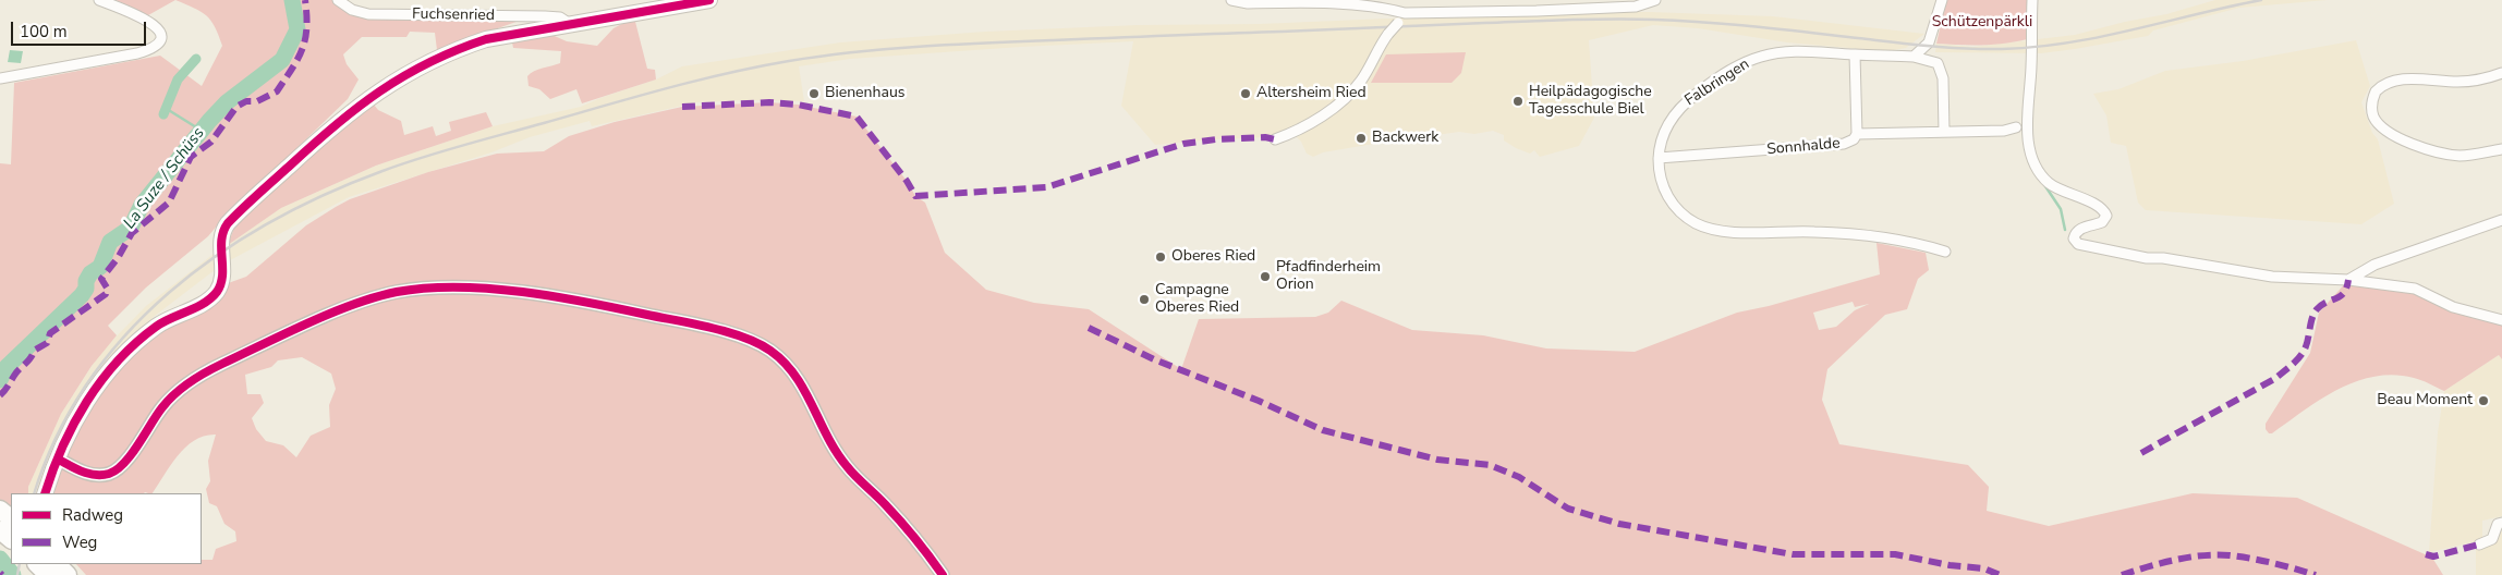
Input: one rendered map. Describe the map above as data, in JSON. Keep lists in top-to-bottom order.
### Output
{
  "streets": {
    "street": ["Fuchsenried", "Falbringen", "Sonnhalde"]
  },
  "crossings": [
    ["Falbringen", "Sonnhalde"]
  ],
  "water": ["La Suze / Schüss"],
  "parks": ["Schützenpärkli"],
  "places": [
    "Bienenhaus",
    "Altersheim Ried",
    "Heilpädagogische Tagesschule Biel",
    "Backwerk",
    "Oberes Ried",
    "Pfadfinderheim Orion",
    "Campagne Oberes Ried",
    "Beau Moment"
  ],
  "legend": ["Radweg", "Weg"],
  "scale_bar": "100 m"
}
